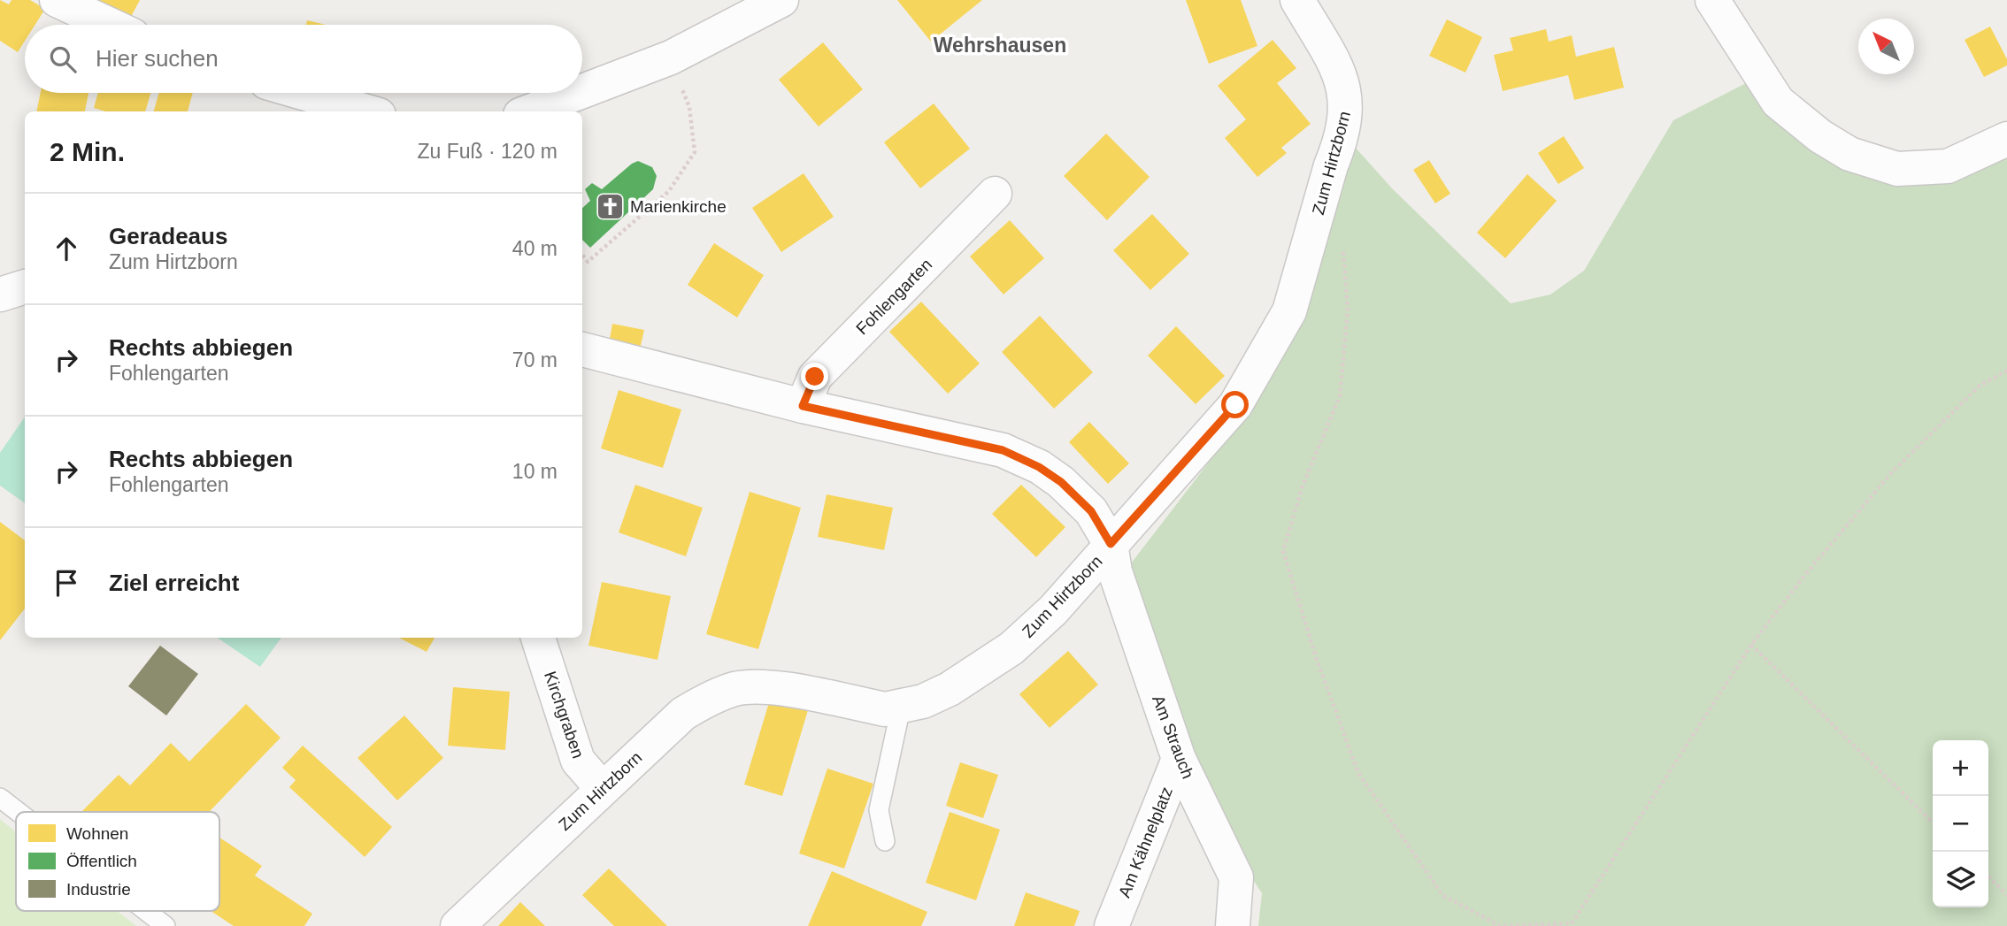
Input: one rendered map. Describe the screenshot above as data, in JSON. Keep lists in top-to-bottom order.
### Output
{
  "streets": {
    "street": [
      "Zum Hirtzborn",
      "Fohlengarten",
      "Kirchgraben",
      "Am Strauch",
      "Am Kähnelplatz"
    ]
  },
  "crossings": [
    ["Zum Hirtzborn", "Kirchgraben"],
    ["Zum Hirtzborn", "Am Strauch"],
    ["Am Strauch", "Am Kähnelplatz"]
  ],
  "districts": ["Wehrshausen"],
  "places": {
    "church": ["Marienkirche"]
  },
  "legend": ["Wohnen", "Öffentlich", "Industrie"],
  "north": "top left",
  "page": {
    "search": "Hier suchen",
    "heading": ["2 Min.", "Zu Fuß · 120 m"],
    "list": [
      ["Geradeaus", "Zum Hirtzborn", "40 m"],
      ["Rechts abbiegen", "Fohlengarten", "70 m"],
      ["Rechts abbiegen", "Fohlengarten", "10 m"],
      "Ziel erreicht"
    ],
    "map_buttons": ["+", "−"]
  }
}
